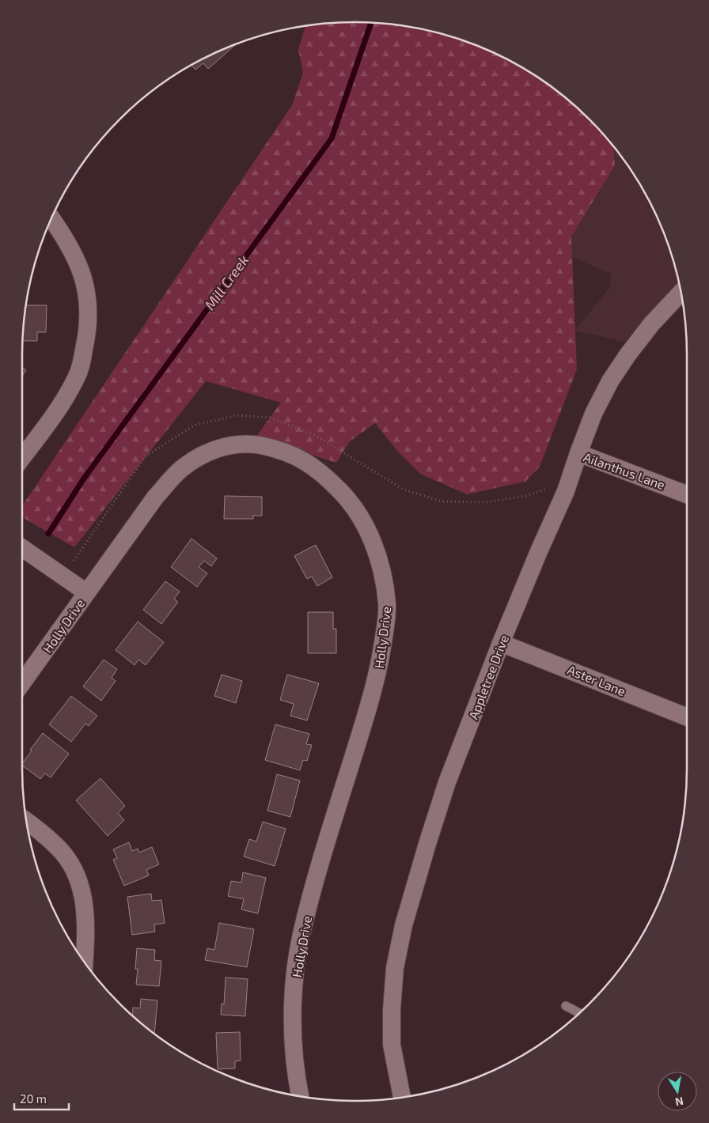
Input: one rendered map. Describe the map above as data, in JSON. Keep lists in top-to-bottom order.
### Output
{
  "streets": {
    "street": [
      "Ailanthus Lane",
      "Holly Drive",
      "Appletree Drive",
      "Aster Lane"
    ]
  },
  "crossings": [
    ["Ailanthus Lane", "Appletree Drive"],
    ["Appletree Drive", "Aster Lane"]
  ],
  "water": ["Mill Creek"],
  "scale_bar": "20 m",
  "north": "bottom"
}
